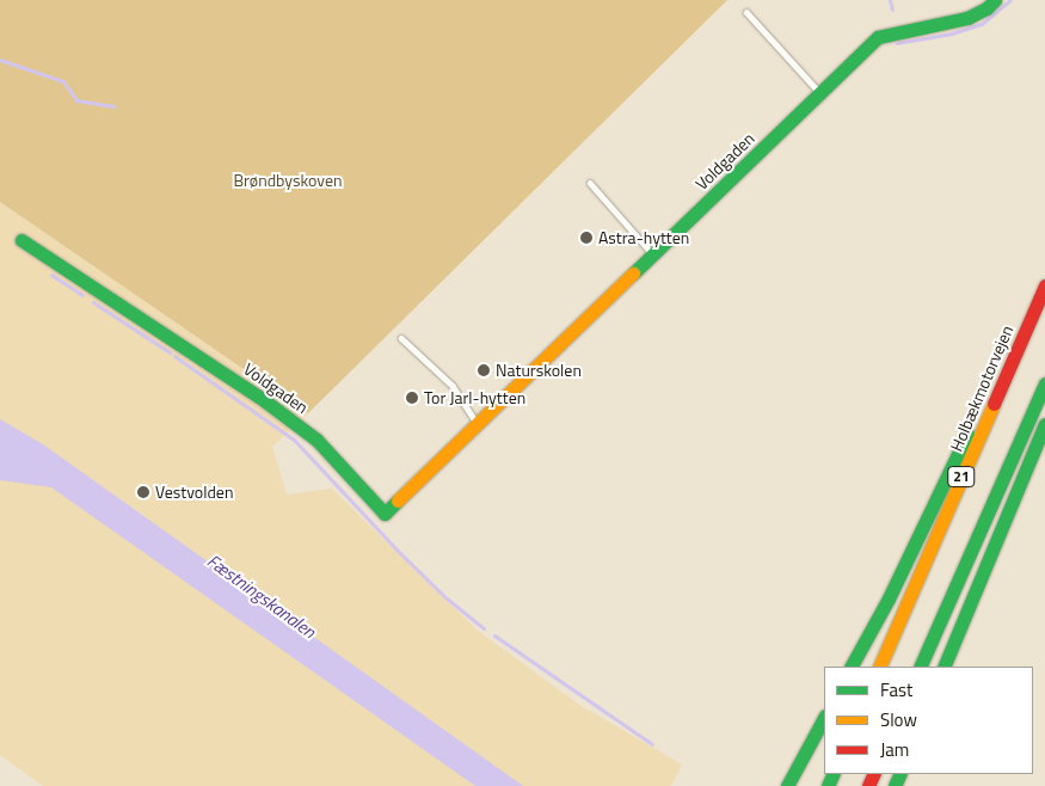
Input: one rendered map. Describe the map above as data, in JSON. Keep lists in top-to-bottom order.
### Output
{
  "streets": {
    "main road": ["Voldgaden", "Holbækmotorvejen", "21"]
  },
  "water": ["Fæstningskanalen"],
  "parks": ["Brøndbyskoven"],
  "places": [
    "Astra-hytten",
    "Naturskolen",
    "Tor Jarl-hytten",
    "Vestvolden"
  ],
  "legend": ["Fast", "Slow", "Jam"]
}
